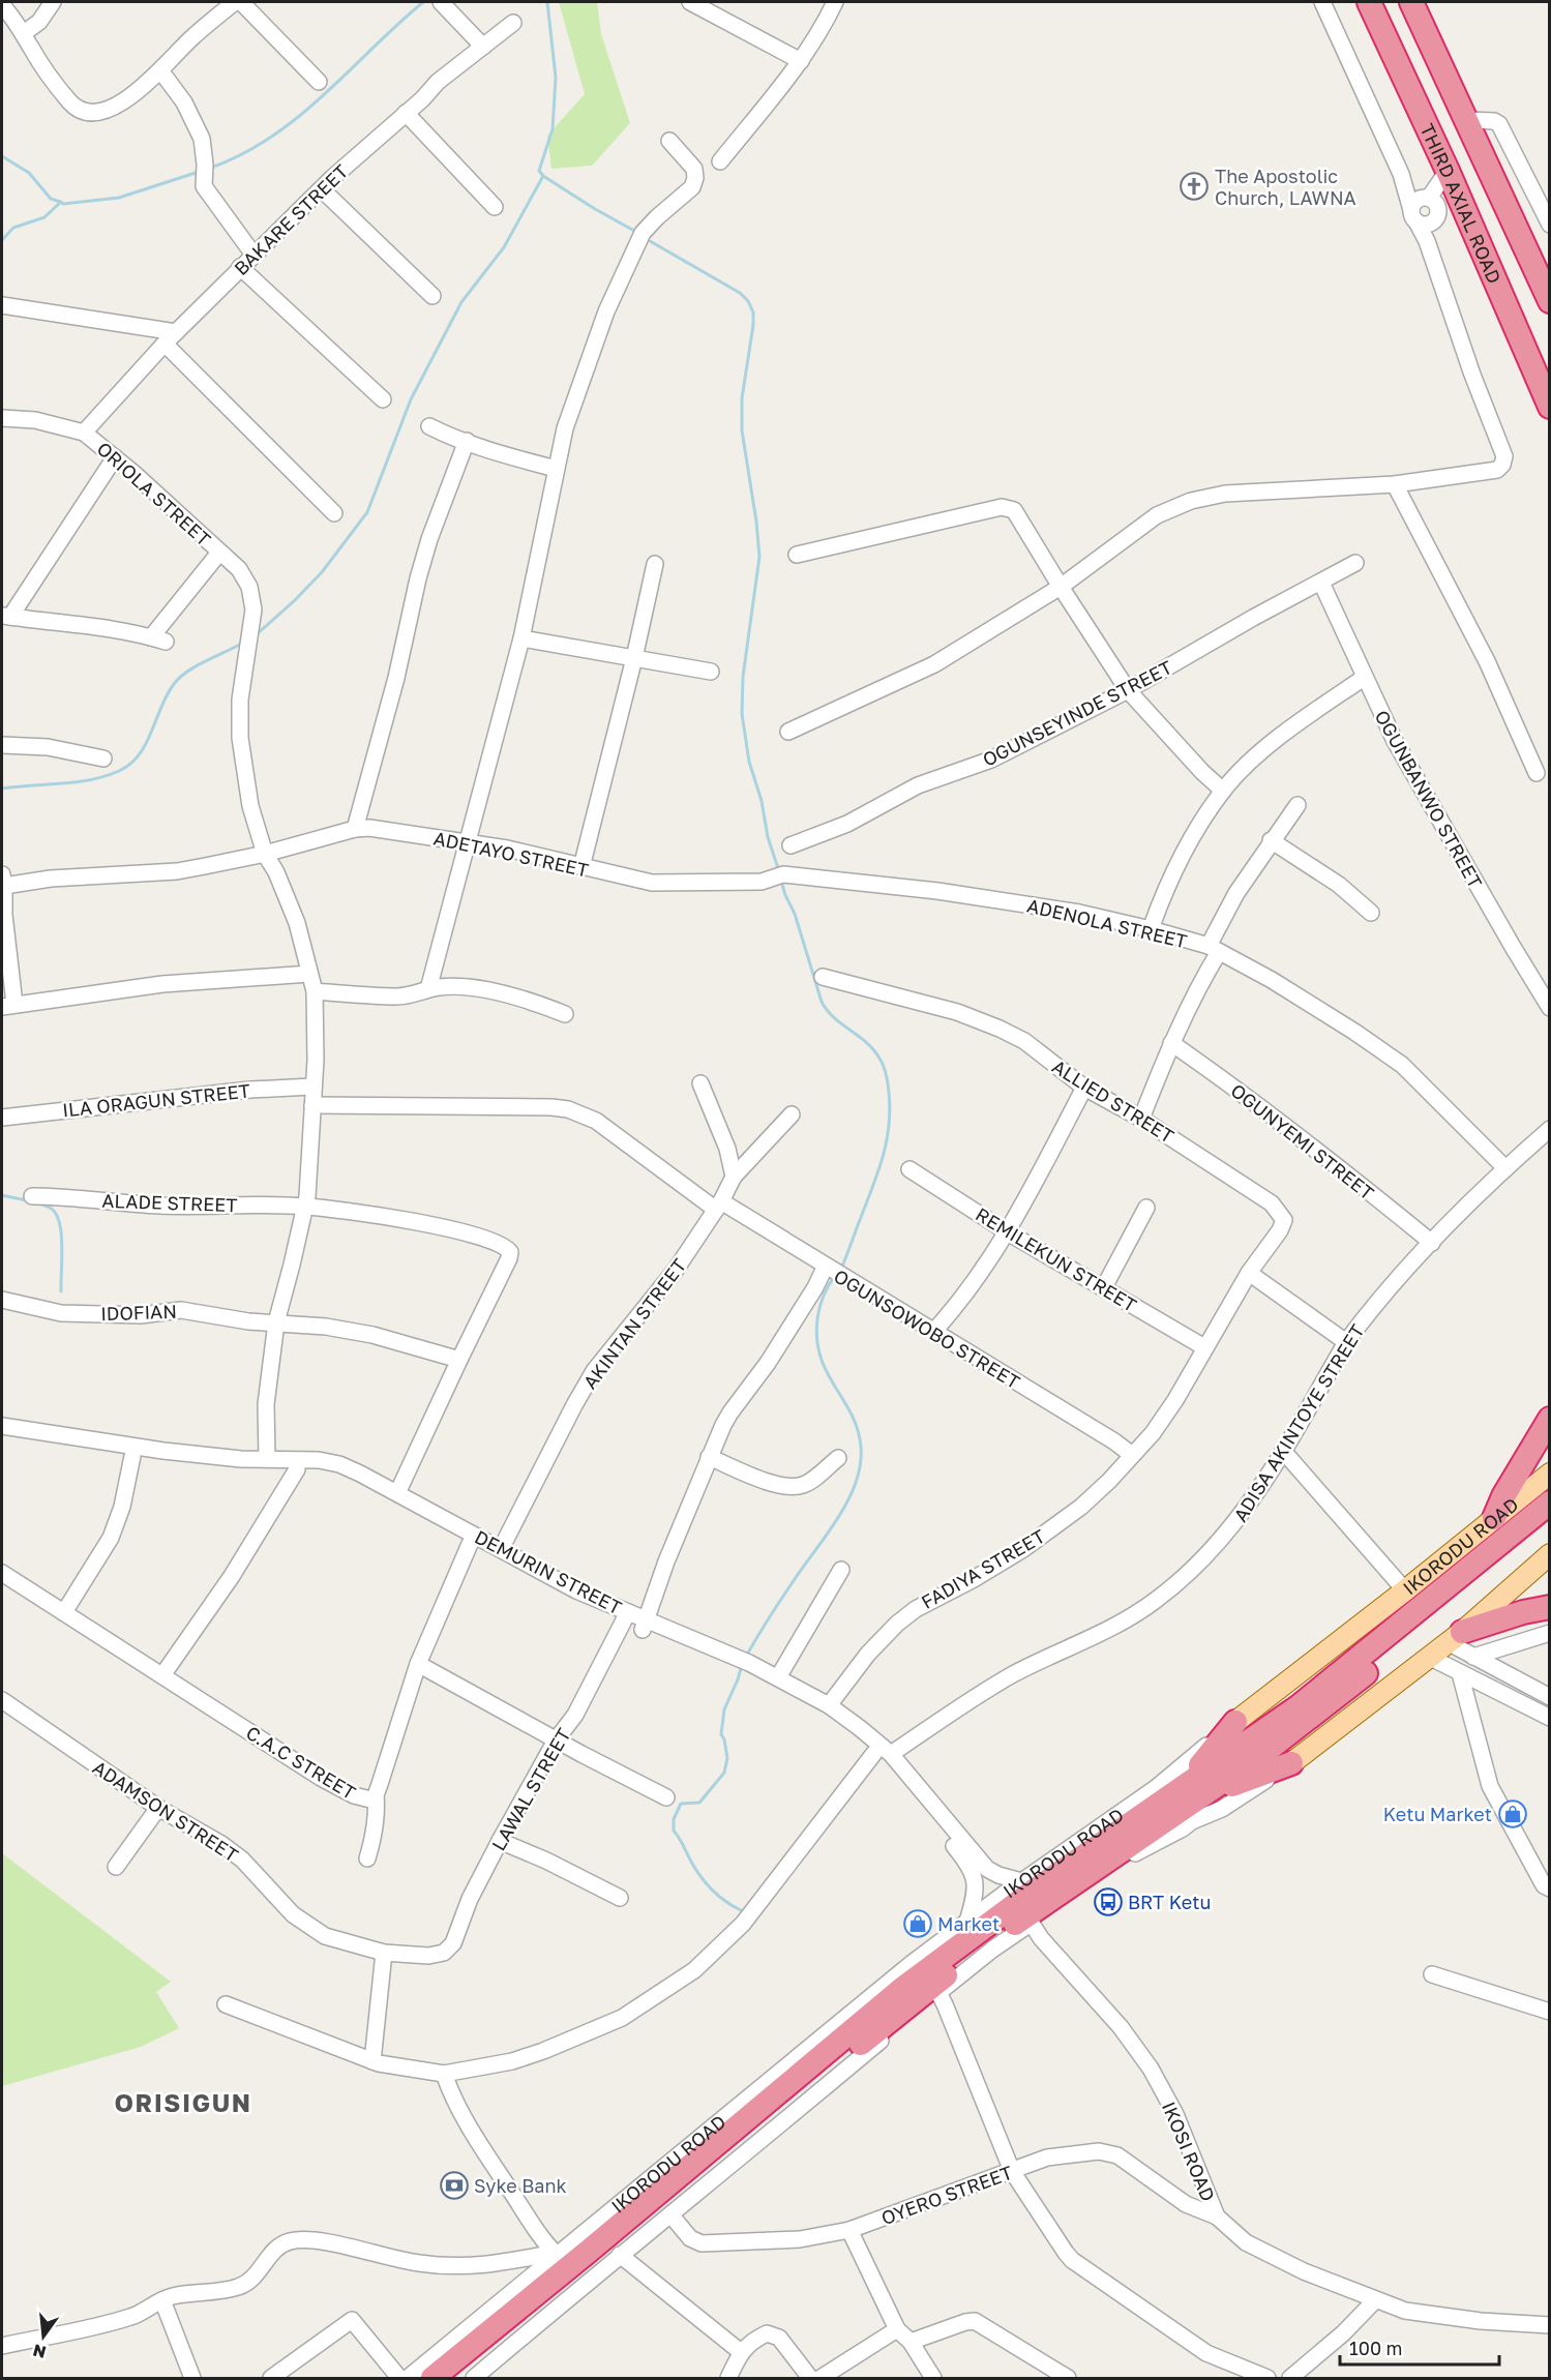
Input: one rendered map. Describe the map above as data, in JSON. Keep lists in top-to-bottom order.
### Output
{
  "streets": {
    "highway": ["THIRD AXIAL ROAD", "IKORODU ROAD"],
    "street": [
      "BAKARE STREET",
      "ORIOLA STREET",
      "OGUNSEYINDE STREET",
      "OGUNBANWO STREET",
      "ADETAYO STREET",
      "ADENOLA STREET",
      "ILA ORAGUN STREET",
      "ALLIED STREET",
      "OGUNYEMI STREET",
      "ALADE STREET",
      "REMILEKUN STREET",
      "IDOFIAN",
      "AKINTAN STREET",
      "OGUNSOWOBO STREET",
      "ADISA AKINTOYE STREET",
      "FADIYA STREET",
      "DEMURIN STREET",
      "C.A.C STREET",
      "LAWAL STREET",
      "ADAMSON STREET",
      "IKOSI ROAD",
      "OYERO STREET"
    ]
  },
  "crossings": [
    ["BAKARE STREET", "ORIOLA STREET"],
    ["ORIOLA STREET", "ADETAYO STREET"],
    ["ORIOLA STREET", "ILA ORAGUN STREET"],
    ["ORIOLA STREET", "ALADE STREET"],
    ["ORIOLA STREET", "IDOFIAN"],
    ["ORIOLA STREET", "OGUNSOWOBO STREET"],
    ["ORIOLA STREET", "DEMURIN STREET"],
    ["OGUNSEYINDE STREET", "OGUNBANWO STREET"],
    ["ADETAYO STREET", "ADENOLA STREET"],
    ["ADENOLA STREET", "ADISA AKINTOYE STREET"],
    ["ALLIED STREET", "FADIYA STREET"],
    ["OGUNYEMI STREET", "ADISA AKINTOYE STREET"],
    ["ALADE STREET", "IDOFIAN"],
    ["REMILEKUN STREET", "FADIYA STREET"],
    ["AKINTAN STREET", "OGUNSOWOBO STREET"],
    ["AKINTAN STREET", "DEMURIN STREET"],
    ["OGUNSOWOBO STREET", "FADIYA STREET"],
    ["ADISA AKINTOYE STREET", "DEMURIN STREET"],
    ["IKORODU ROAD", "DEMURIN STREET"],
    ["IKORODU ROAD", "IKOSI ROAD"],
    ["IKORODU ROAD", "OYERO STREET"],
    ["FADIYA STREET", "DEMURIN STREET"],
    ["DEMURIN STREET", "C.A.C STREET"],
    ["DEMURIN STREET", "LAWAL STREET"],
    ["LAWAL STREET", "ADAMSON STREET"],
    ["IKOSI ROAD", "OYERO STREET"]
  ],
  "districts": ["ORISIGUN"],
  "places": {
    "church": ["The Apostolic Church, LAWNA"],
    "shop": ["Ketu Market", "Market"],
    "bus stop": ["BRT Ketu"],
    "bank": ["Syke Bank"]
  },
  "scale_bar": "100 m",
  "north": "bottom"
}
